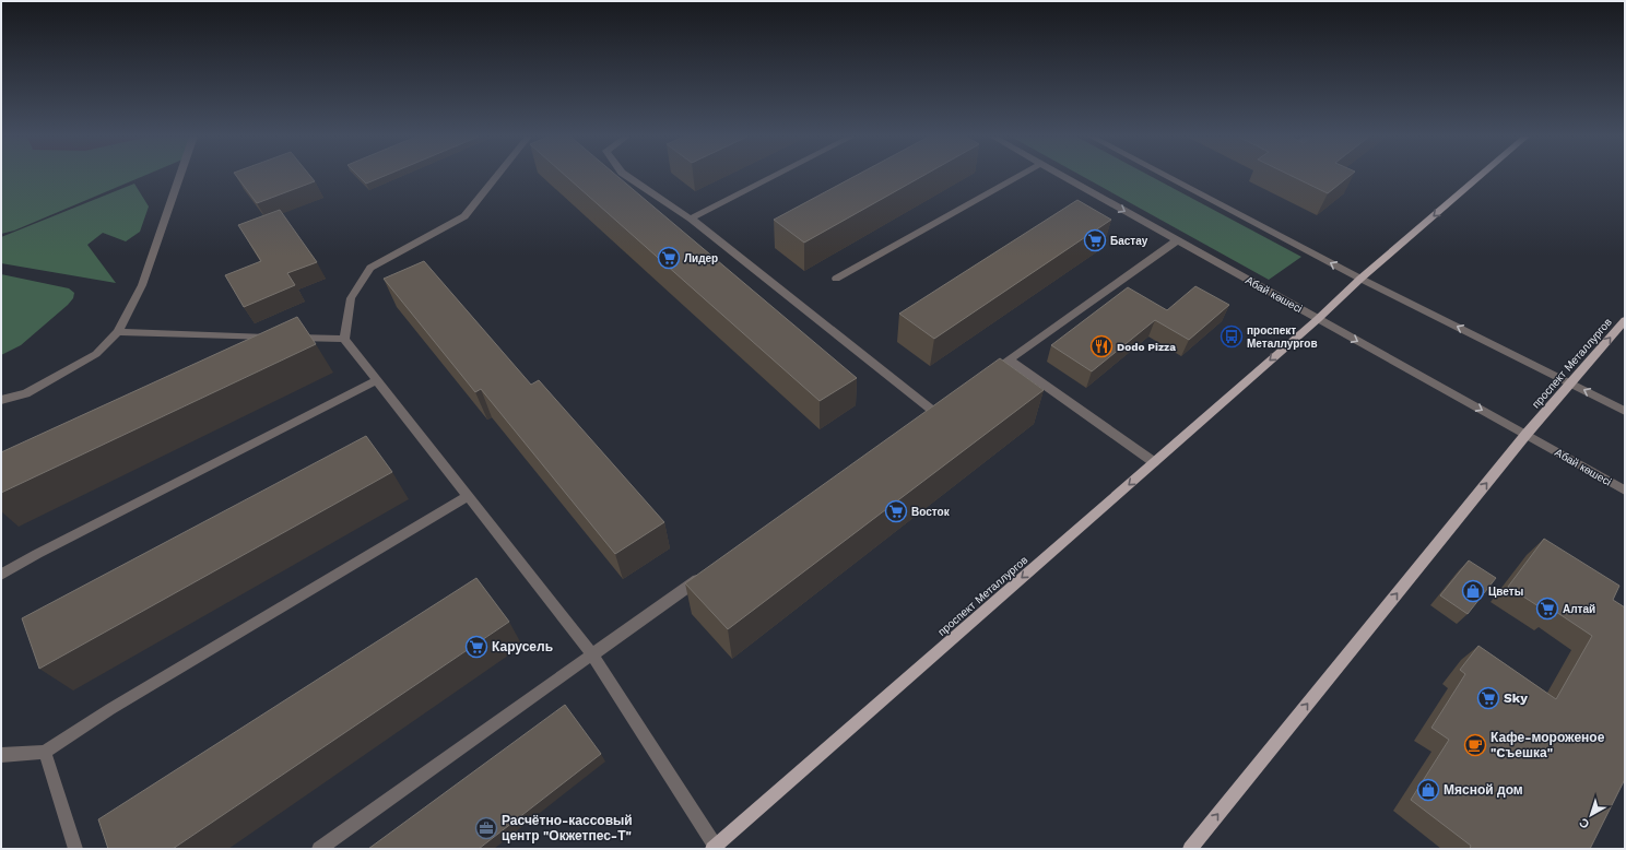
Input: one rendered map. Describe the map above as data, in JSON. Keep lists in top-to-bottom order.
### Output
{
  "streets": {
    "main road": ["проспект Металлургов"],
    "street": ["Абай көшесі"]
  },
  "crossings": [
    ["Абай көшесі", "проспект Металлургов"]
  ],
  "places": {
    "supermarket": [
      "Бастау",
      "Лидер",
      "Восток",
      "Алтай",
      "Карусель",
      "Sky"
    ],
    "bus stop": ["проспект Металлургов"],
    "restaurant": ["Dodo Pizza"],
    "shop": ["Цветы", "Мясной дом"],
    "cafe": ["Кафе-мороженое \"Cъешка\""],
    "office": ["Расчётно-кассовый центр \"Окжетпес-Т\""]
  },
  "north": "bottom left"
}
